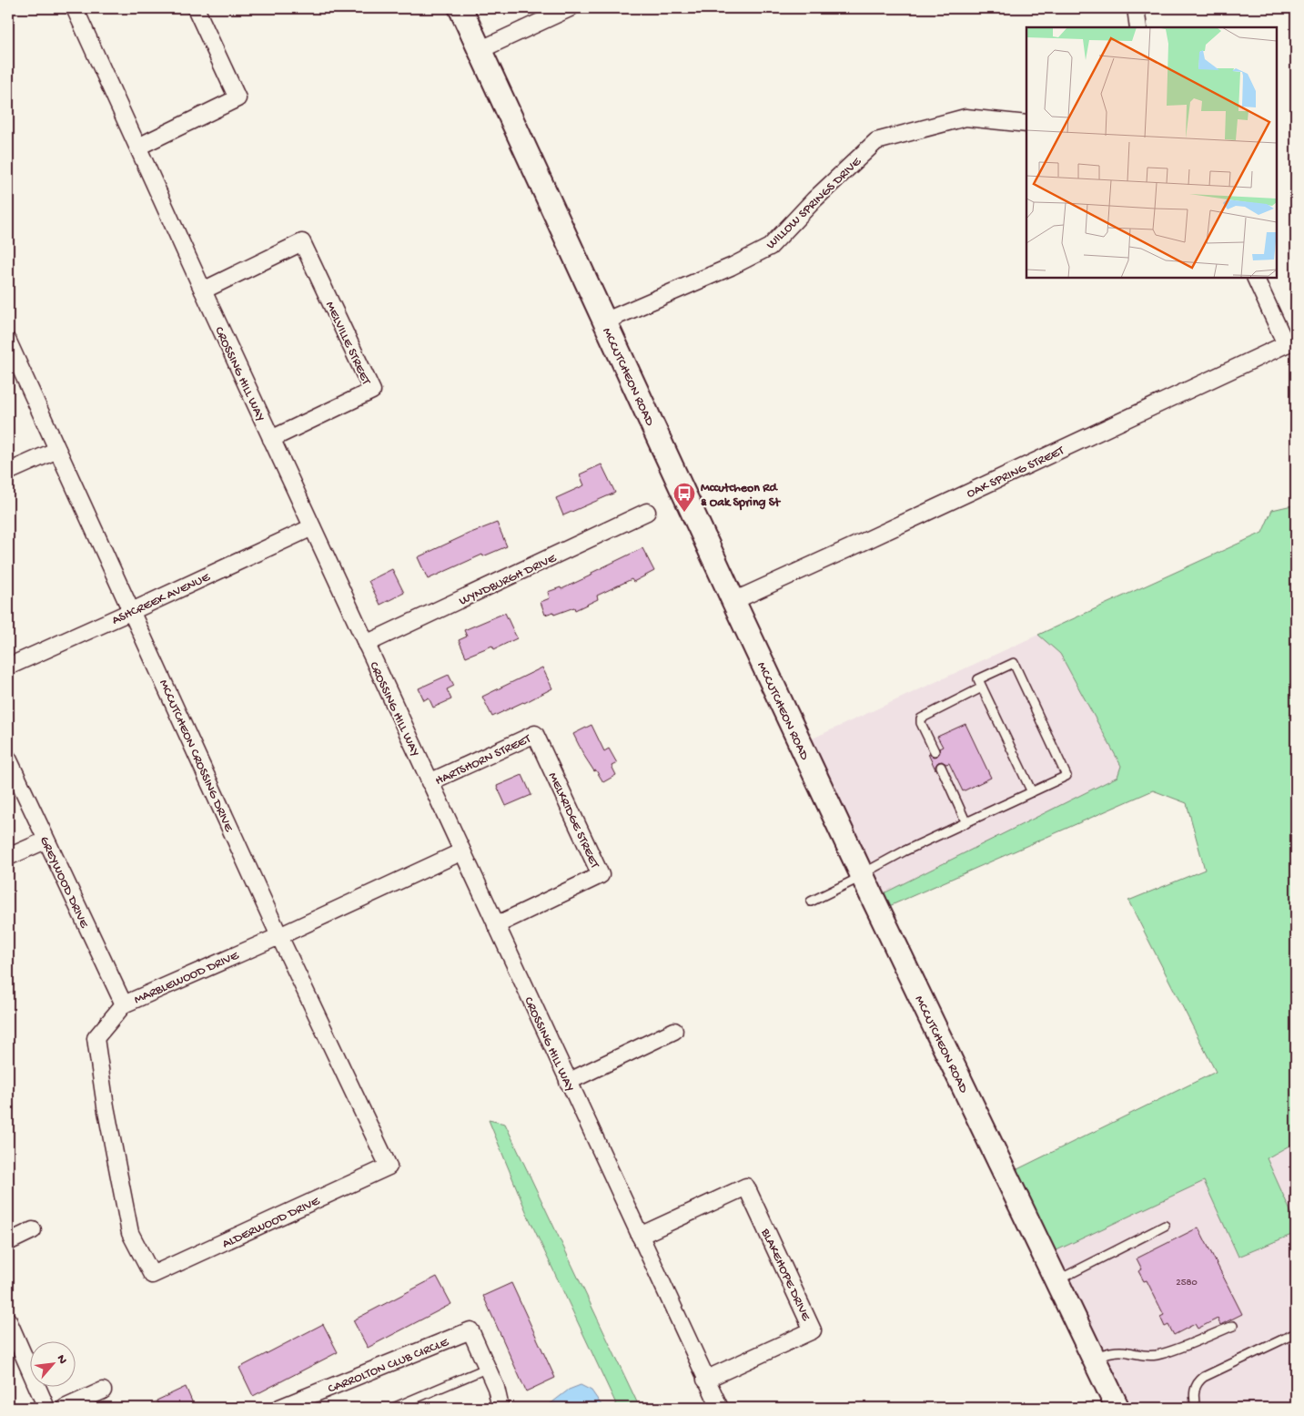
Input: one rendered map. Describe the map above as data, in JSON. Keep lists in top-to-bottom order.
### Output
{
  "streets": {
    "main road": ["MCCUTCHEON ROAD"],
    "street": [
      "WILLOW SPRINGS DRIVE",
      "MELVILLE STREET",
      "CROSSING HILL WAY",
      "OAK SPRING STREET",
      "WYNDBURGH DRIVE",
      "ASHCREEK AVENUE",
      "MCCUTCHEON CROSSING DRIVE",
      "HARTSHORN STREET",
      "MELKRIDGE STREET",
      "GREYWOOD DRIVE",
      "MARBLEWOOD DRIVE",
      "ALDERWOOD DRIVE",
      "BLAKEHOPE DRIVE",
      "CARROLTON CLUB CIRCLE"
    ]
  },
  "crossings": [
    ["WILLOW SPRINGS DRIVE", "MCCUTCHEON ROAD"],
    ["MELVILLE STREET", "CROSSING HILL WAY"],
    ["CROSSING HILL WAY", "WYNDBURGH DRIVE"],
    ["CROSSING HILL WAY", "ASHCREEK AVENUE"],
    ["CROSSING HILL WAY", "HARTSHORN STREET"],
    ["CROSSING HILL WAY", "MELKRIDGE STREET"],
    ["CROSSING HILL WAY", "MARBLEWOOD DRIVE"],
    ["CROSSING HILL WAY", "BLAKEHOPE DRIVE"],
    ["MCCUTCHEON ROAD", "OAK SPRING STREET"],
    ["ASHCREEK AVENUE", "MCCUTCHEON CROSSING DRIVE"],
    ["MCCUTCHEON CROSSING DRIVE", "MARBLEWOOD DRIVE"],
    ["MCCUTCHEON CROSSING DRIVE", "ALDERWOOD DRIVE"],
    ["HARTSHORN STREET", "MELKRIDGE STREET"],
    ["GREYWOOD DRIVE", "MARBLEWOOD DRIVE"],
    ["MARBLEWOOD DRIVE", "ALDERWOOD DRIVE"]
  ],
  "places": {
    "bus stop": ["Mccutcheon Rd & Oak Spring St"]
  },
  "house_numbers": ["2580"],
  "north": "top right"
}
